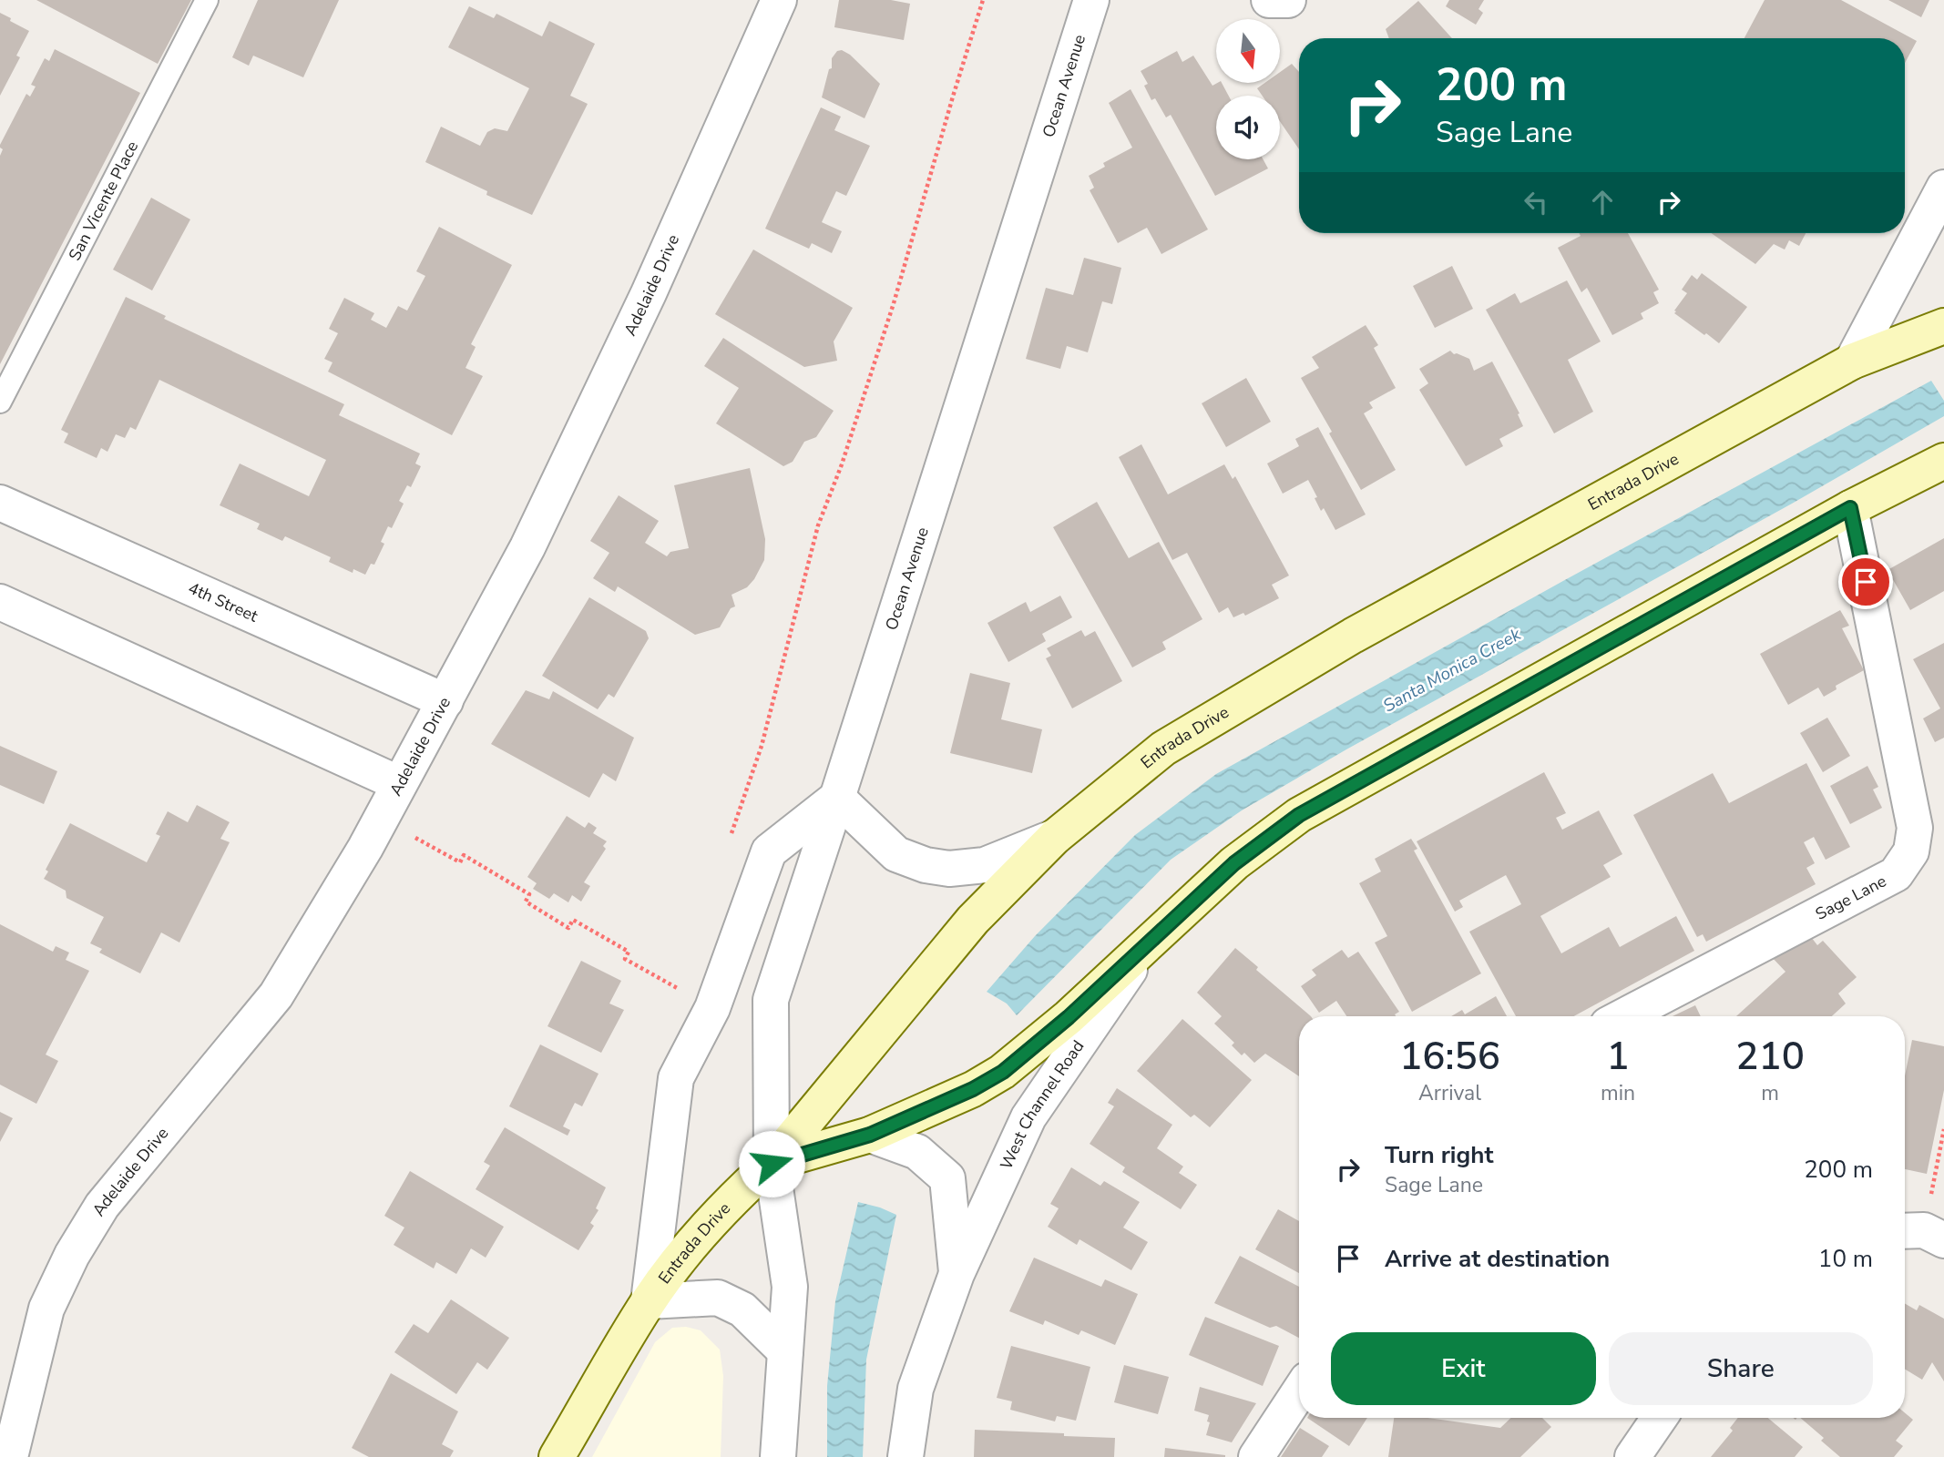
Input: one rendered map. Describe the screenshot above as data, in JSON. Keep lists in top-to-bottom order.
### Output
{
  "streets": {
    "street": [
      "Ocean Avenue",
      "Adelaide Drive",
      "Entrada Drive",
      "4th Street",
      "Sage Lane",
      "West Channel Road"
    ],
    "lane": ["San Vicente Place"]
  },
  "crossings": [
    ["Ocean Avenue", "Entrada Drive"],
    ["Ocean Avenue", "West Channel Road"],
    ["Adelaide Drive", "4th Street"],
    ["Entrada Drive", "West Channel Road"],
    ["Sage Lane", "West Channel Road"]
  ],
  "water": ["Santa Monica Creek"],
  "north": "bottom",
  "page": {
    "turn": ["200 m", "Sage Lane"],
    "eta": [
      "16:56",
      "Arrival",
      "1",
      "min",
      "210",
      "m"
    ],
    "list": [
      {
        "name": "Turn right",
        "note": "Sage Lane",
        "value": "200 m"
      },
      {
        "name": "Arrive at destination",
        "value": "10 m"
      }
    ],
    "buttons": ["Exit", "Share"]
  }
}
